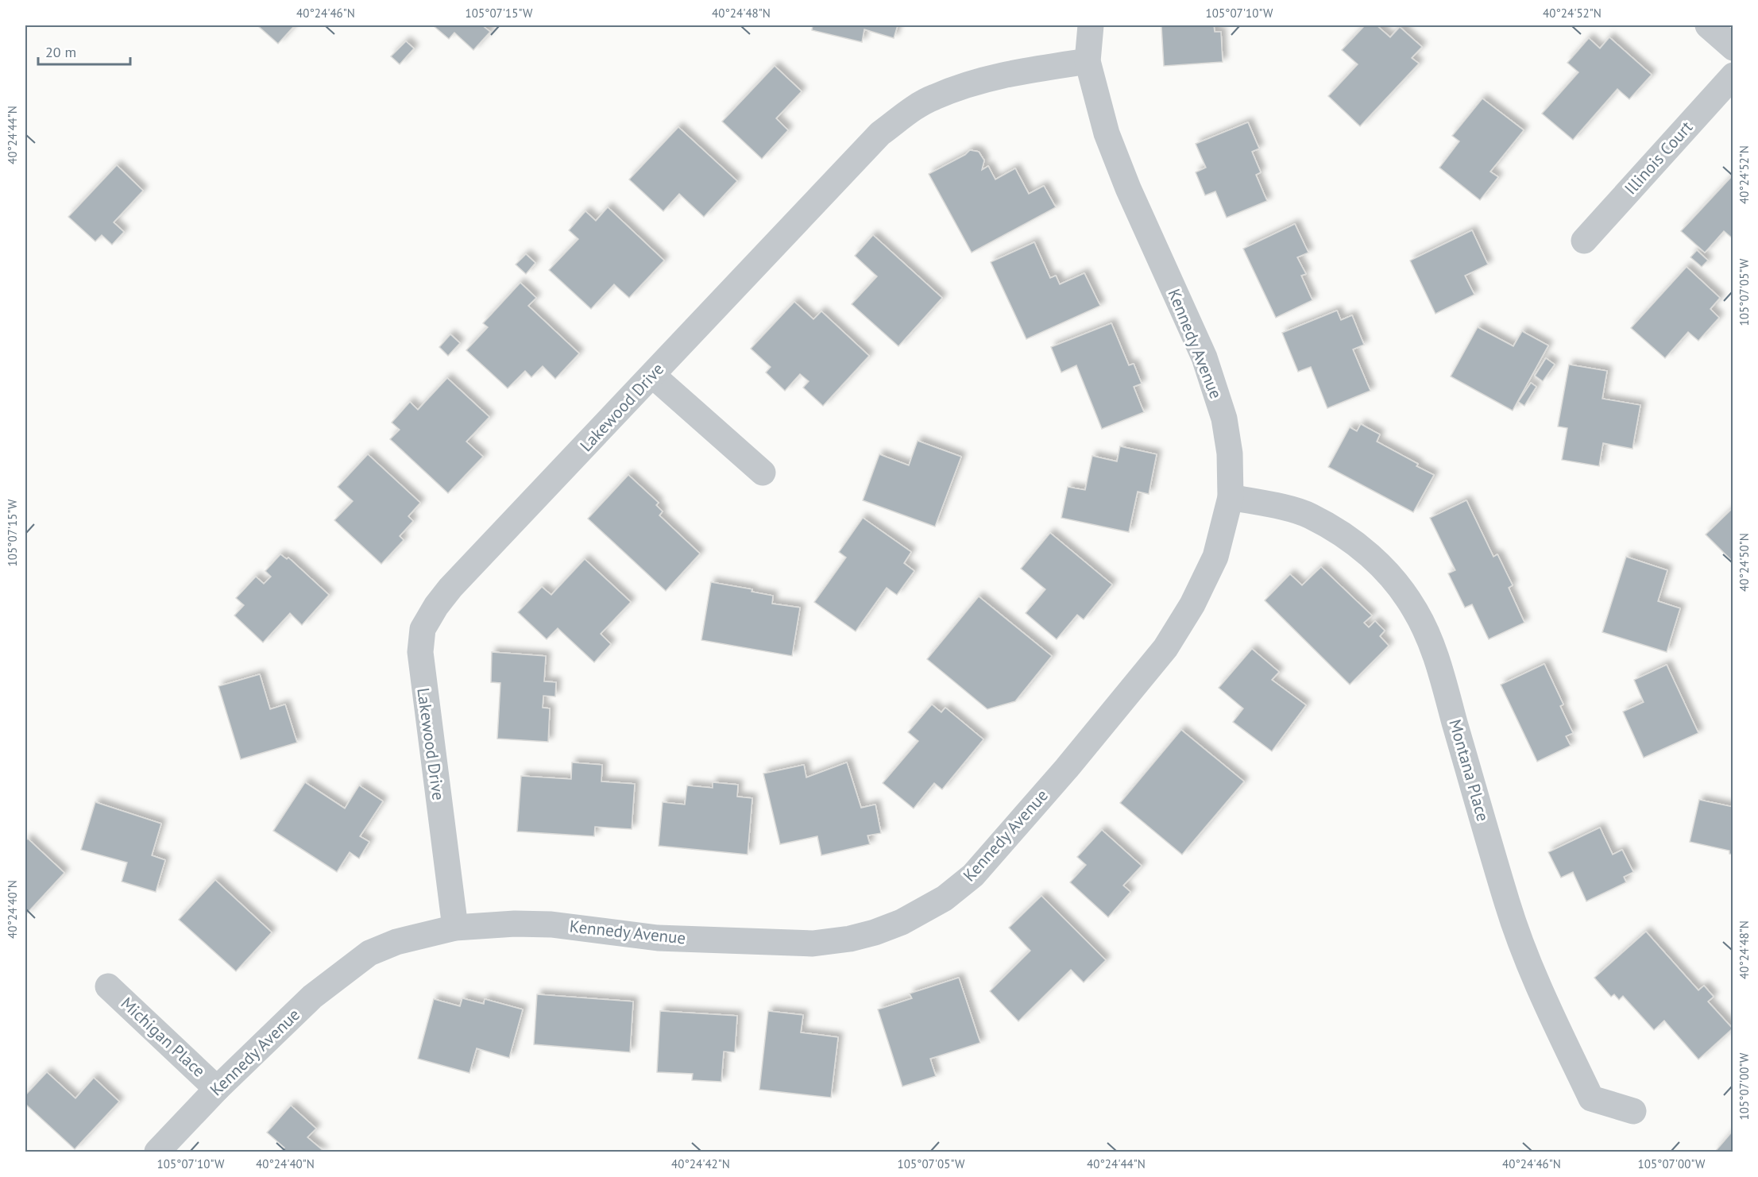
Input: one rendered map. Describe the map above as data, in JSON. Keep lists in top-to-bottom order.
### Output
{
  "streets": {
    "street": [
      "Illinois Court",
      "Kennedy Avenue",
      "Lakewood Drive",
      "Montana Place",
      "Michigan Place"
    ]
  },
  "crossings": [
    ["Kennedy Avenue", "Lakewood Drive"],
    ["Kennedy Avenue", "Montana Place"],
    ["Kennedy Avenue", "Michigan Place"]
  ],
  "scale_bar": "20 m",
  "coordinates": [
    "40°24'46\"N",
    "105°07'15\"W",
    "40°24'48\"N",
    "105°07'10\"W",
    "40°24'52\"N",
    "40°24'44\"N",
    "105°07'05\"W",
    "40°24'50\"N",
    "40°24'40\"N",
    "105°07'00\"W",
    "40°24'42\"N"
  ]
}
